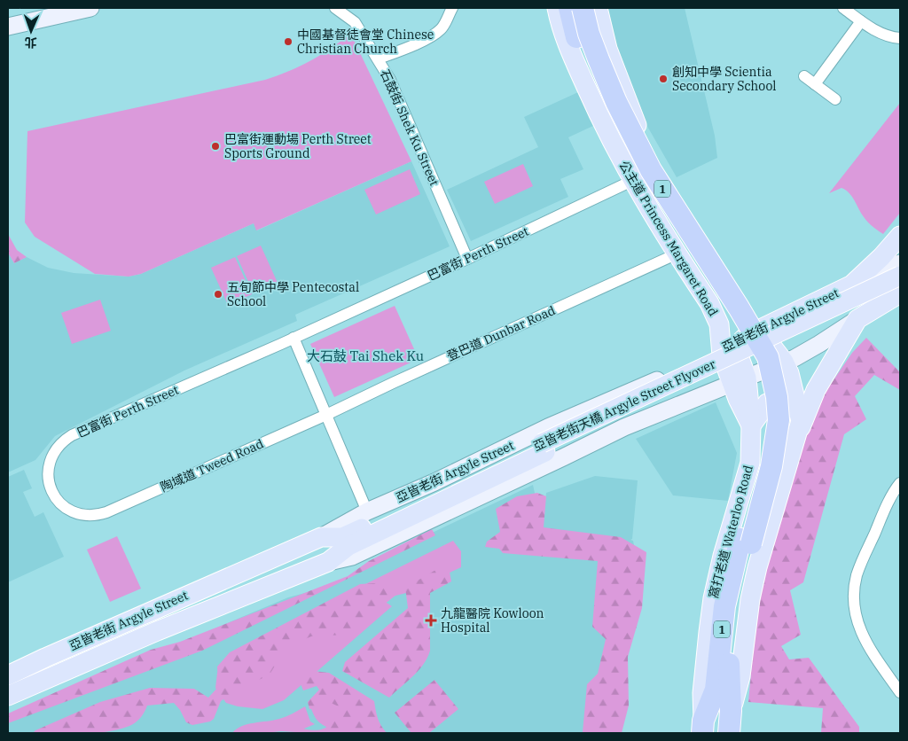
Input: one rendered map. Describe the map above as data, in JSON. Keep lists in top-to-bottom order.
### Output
{
  "streets": {
    "highway": ["1", "公主道 Princess Margaret Road", "窩打老道 Waterloo Road"],
    "main road": ["亞皆老街 Argyle Street", "亞皆老街天橋 Argyle Street Flyover"],
    "street": [
      "石鼓街 Shek Ku Street",
      "巴富街 Perth Street",
      "登巴道 Dunbar Road",
      "陶域道 Tweed Road"
    ]
  },
  "crossings": [
    ["石鼓街 Shek Ku Street", "巴富街 Perth Street"],
    ["公主道 Princess Margaret Road", "巴富街 Perth Street"],
    ["公主道 Princess Margaret Road", "亞皆老街 Argyle Street"],
    ["公主道 Princess Margaret Road", "登巴道 Dunbar Road"],
    ["公主道 Princess Margaret Road", "窩打老道 Waterloo Road"],
    ["巴富街 Perth Street", "陶域道 Tweed Road"],
    ["亞皆老街 Argyle Street", "亞皆老街天橋 Argyle Street Flyover"],
    ["亞皆老街 Argyle Street", "窩打老道 Waterloo Road"],
    ["登巴道 Dunbar Road", "陶域道 Tweed Road"]
  ],
  "districts": ["大石鼓 Tai Shek Ku"],
  "places": {
    "other": [
      "中國基督徒會堂 Chinese Christian Church",
      "創知中學 Scientia Secondary School",
      "巴富街運動場 Perth Street Sports Ground",
      "五旬節中學 Pentecostal School"
    ],
    "health": ["九龍醫院 Kowloon Hospital"]
  },
  "north": "bottom"
}
